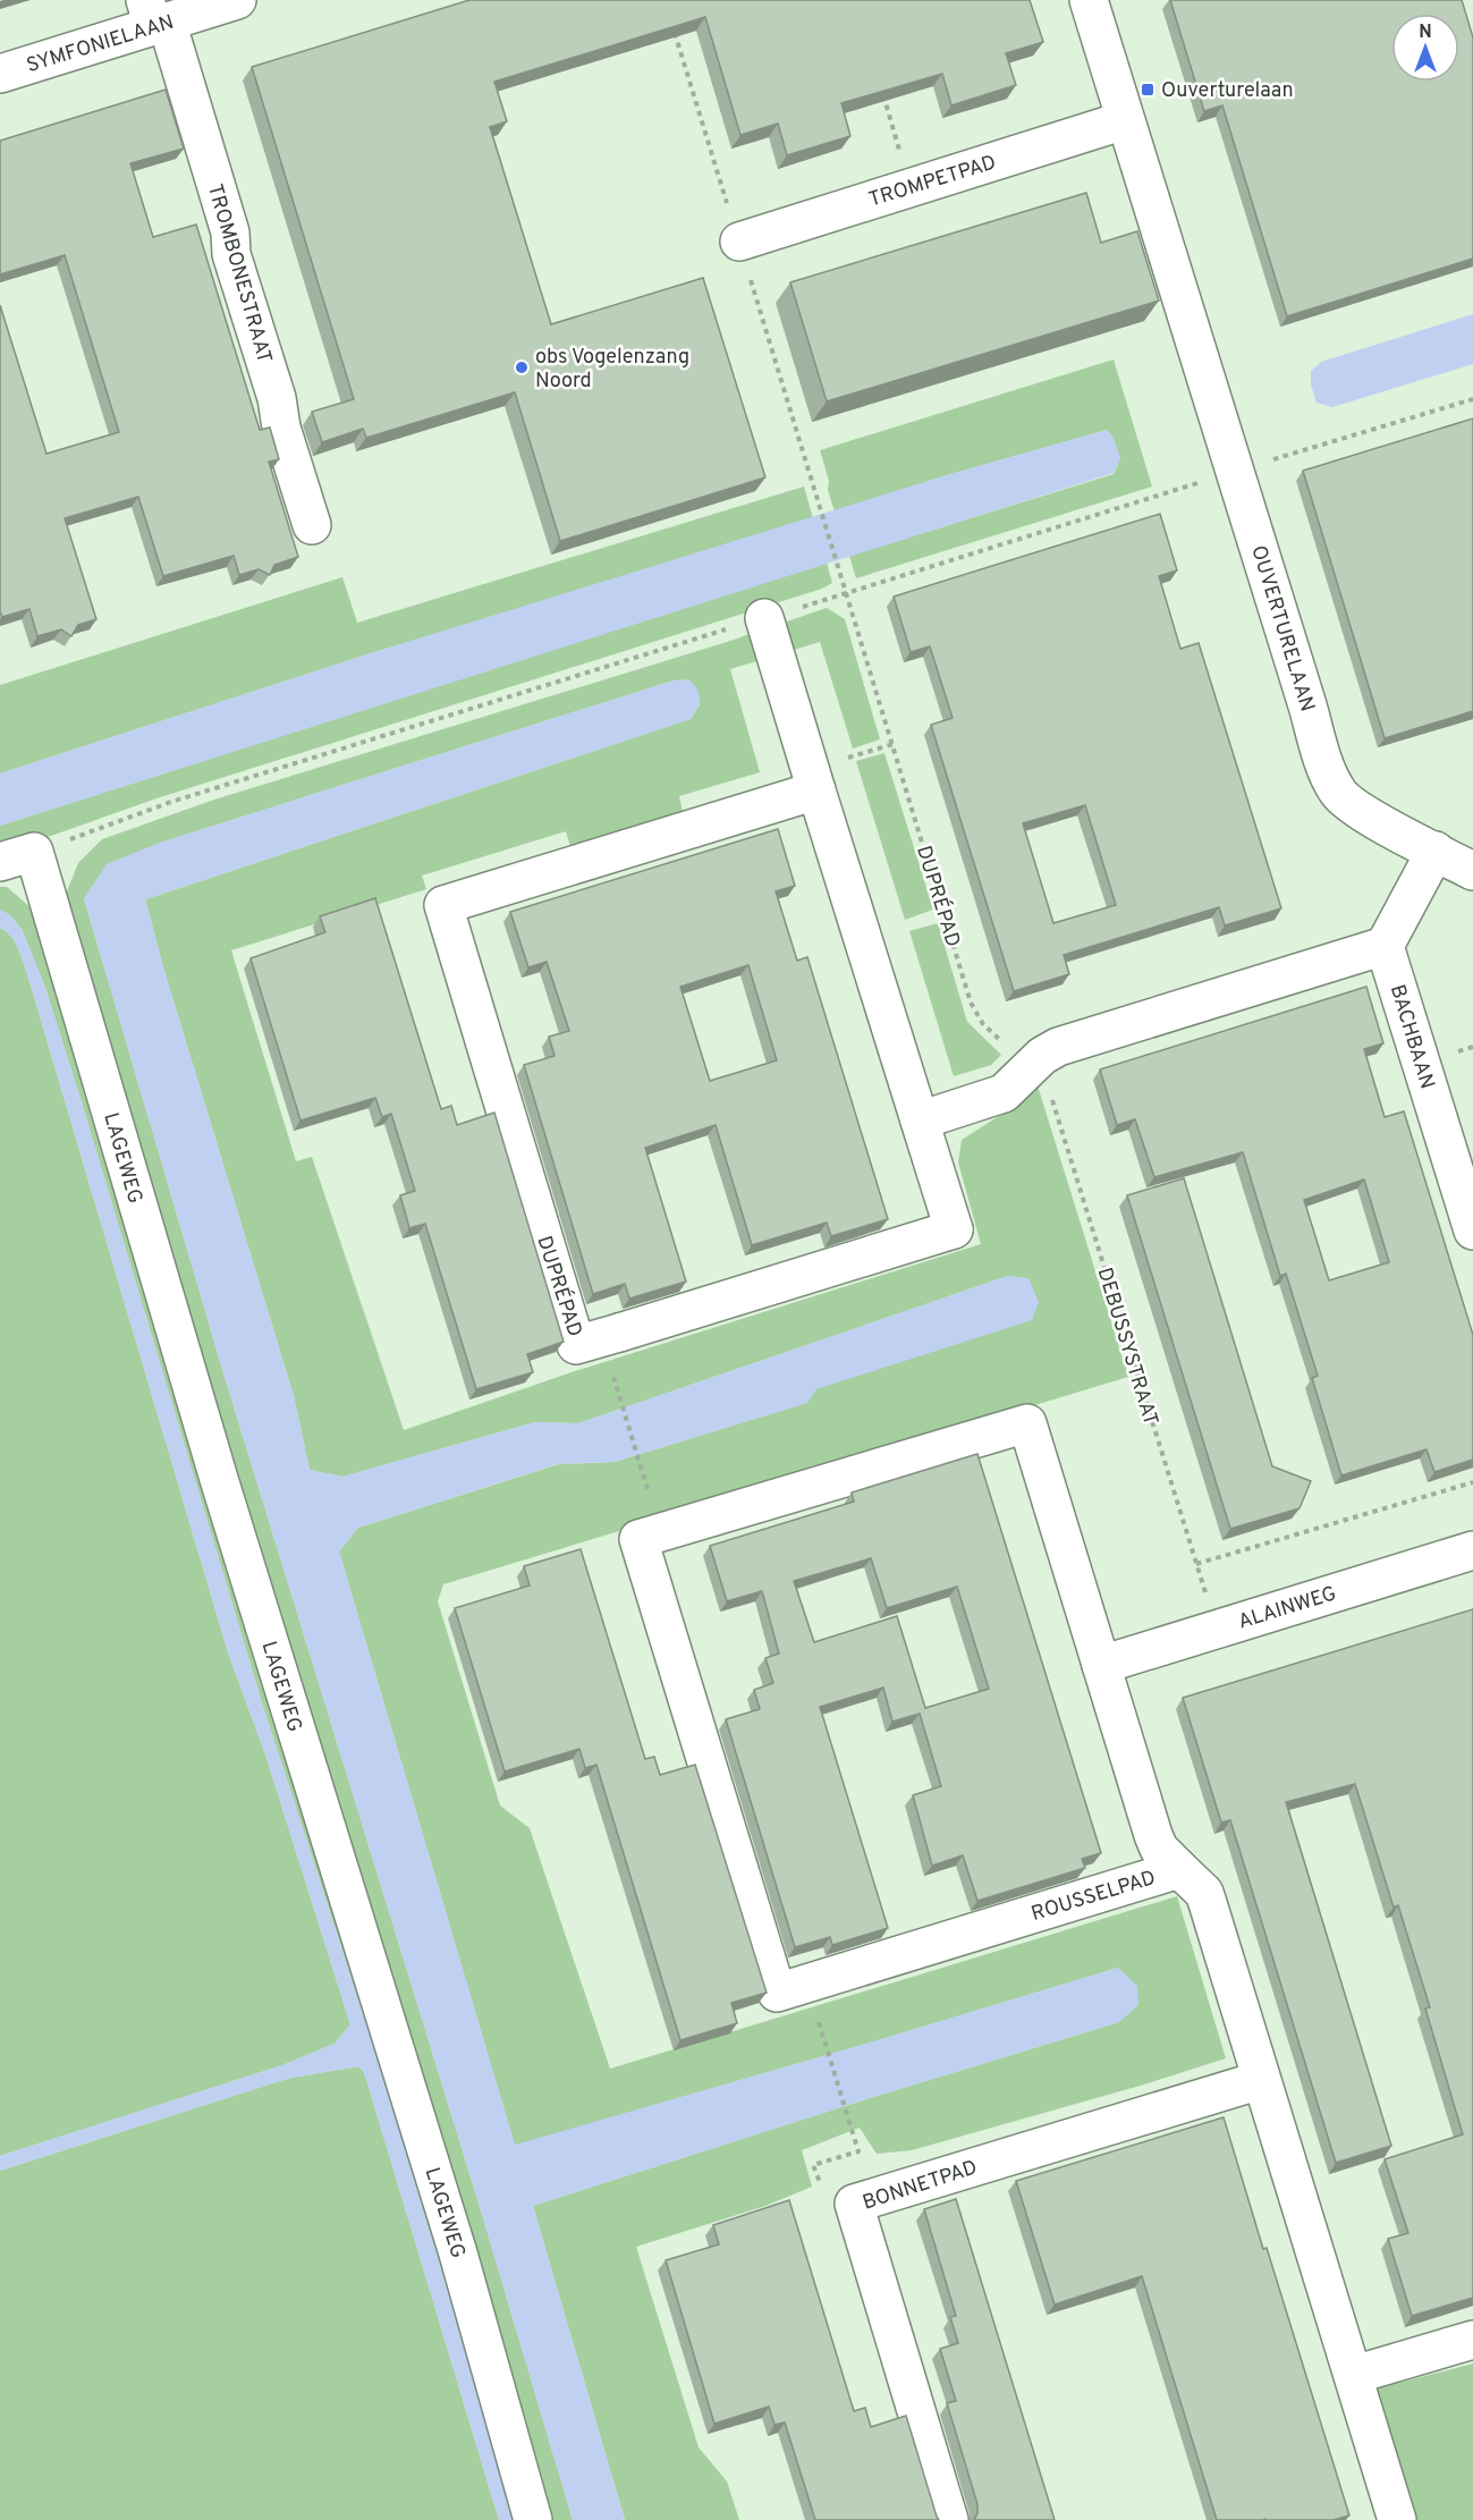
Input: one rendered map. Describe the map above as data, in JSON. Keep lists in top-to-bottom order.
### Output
{
  "streets": {
    "street": [
      "SYMFONIELAAN",
      "TROMPETPAD",
      "TROMBONESTRAAT",
      "OUVERTURELAAN",
      "DUPRÉPAD",
      "BACHBAAN",
      "LAGEWEG",
      "ALAINWEG",
      "ROUSSELPAD",
      "BONNETPAD"
    ],
    "path": ["DEBUSSYSTRAAT"]
  },
  "crossings": [
    ["SYMFONIELAAN", "TROMBONESTRAAT"],
    ["TROMPETPAD", "OUVERTURELAAN"],
    ["DUPRÉPAD", "DEBUSSYSTRAAT"],
    ["DEBUSSYSTRAAT", "ALAINWEG"],
    ["ALAINWEG", "ROUSSELPAD"]
  ],
  "places": {
    "transit": ["Ouverturelaan"],
    "other": ["obs Vogelenzang Noord"]
  },
  "north": "top"
}
